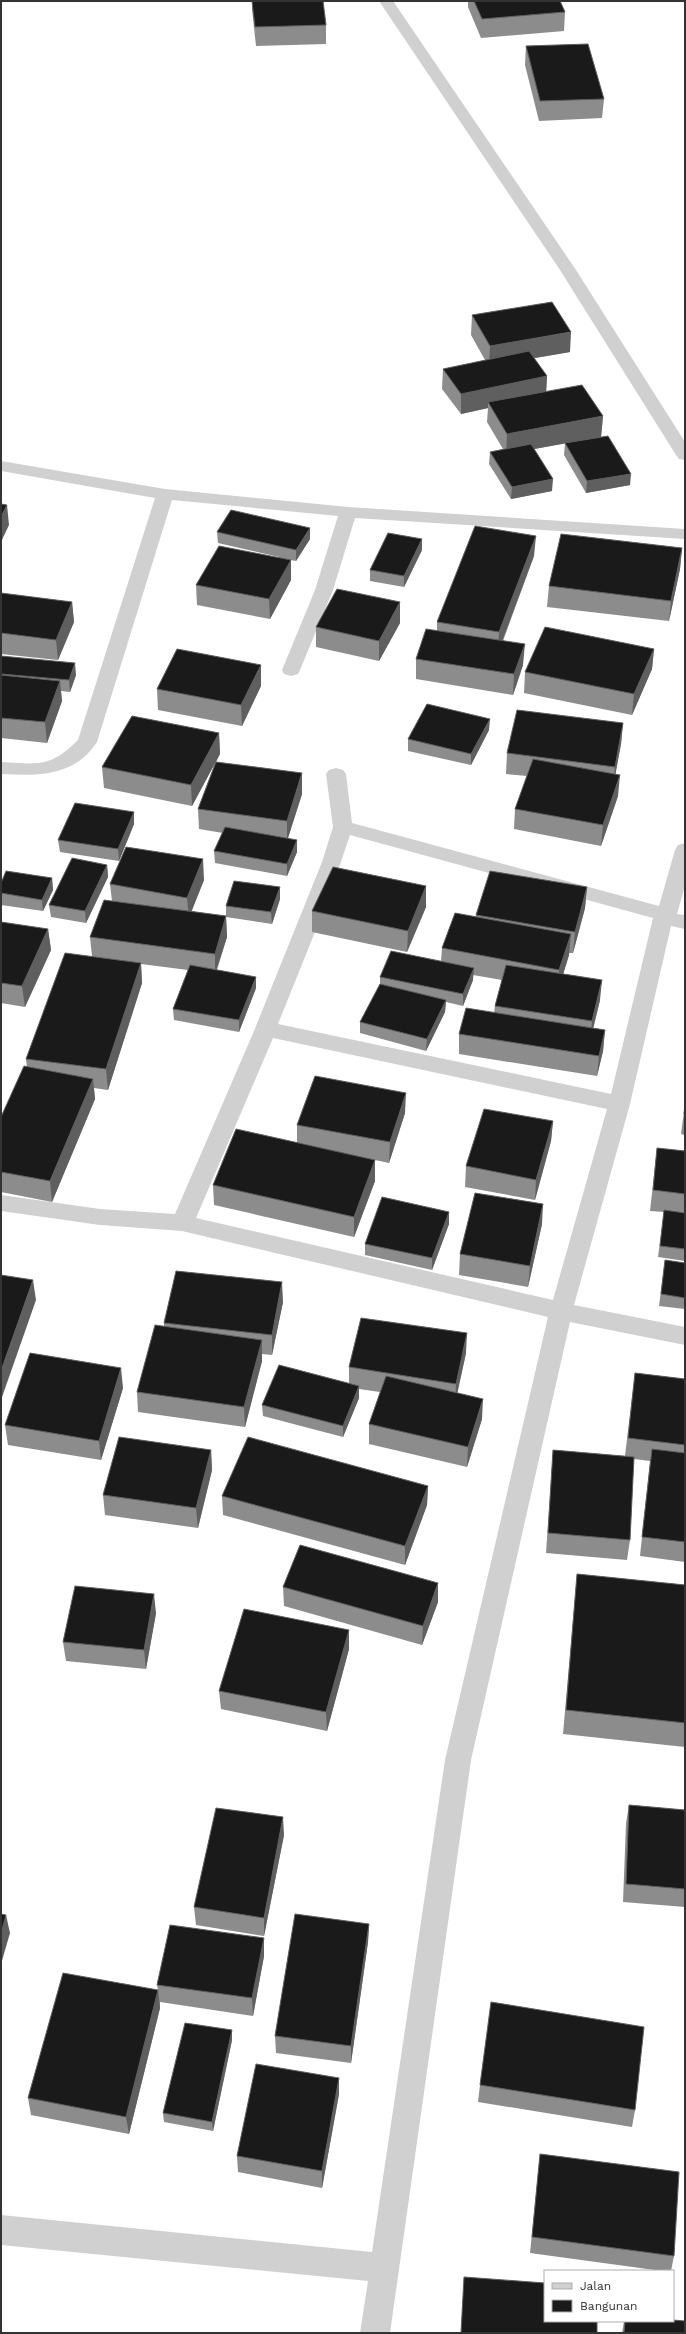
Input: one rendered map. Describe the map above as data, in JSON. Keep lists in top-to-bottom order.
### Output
{
  "legend": ["Jalan", "Bangunan"]
}
